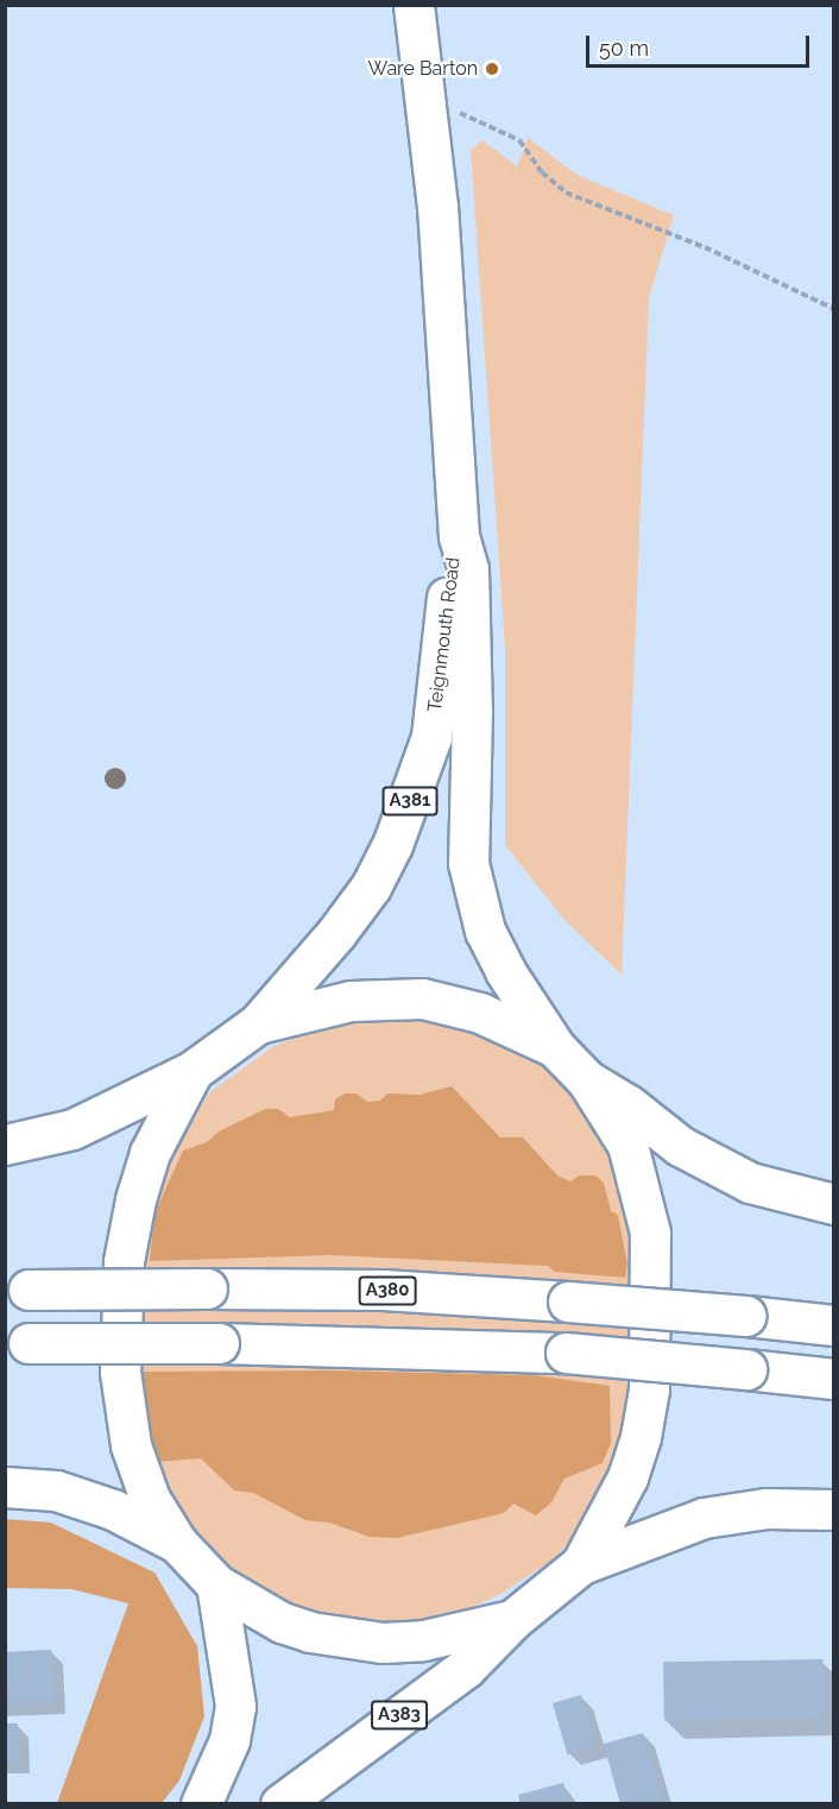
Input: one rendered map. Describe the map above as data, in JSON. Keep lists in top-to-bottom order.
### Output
{
  "streets": {
    "main road": [
      "Teignmouth Road",
      "A381",
      "A380",
      "A383"
    ]
  },
  "places": ["Ware Barton"],
  "scale_bar": "50 m"
}
